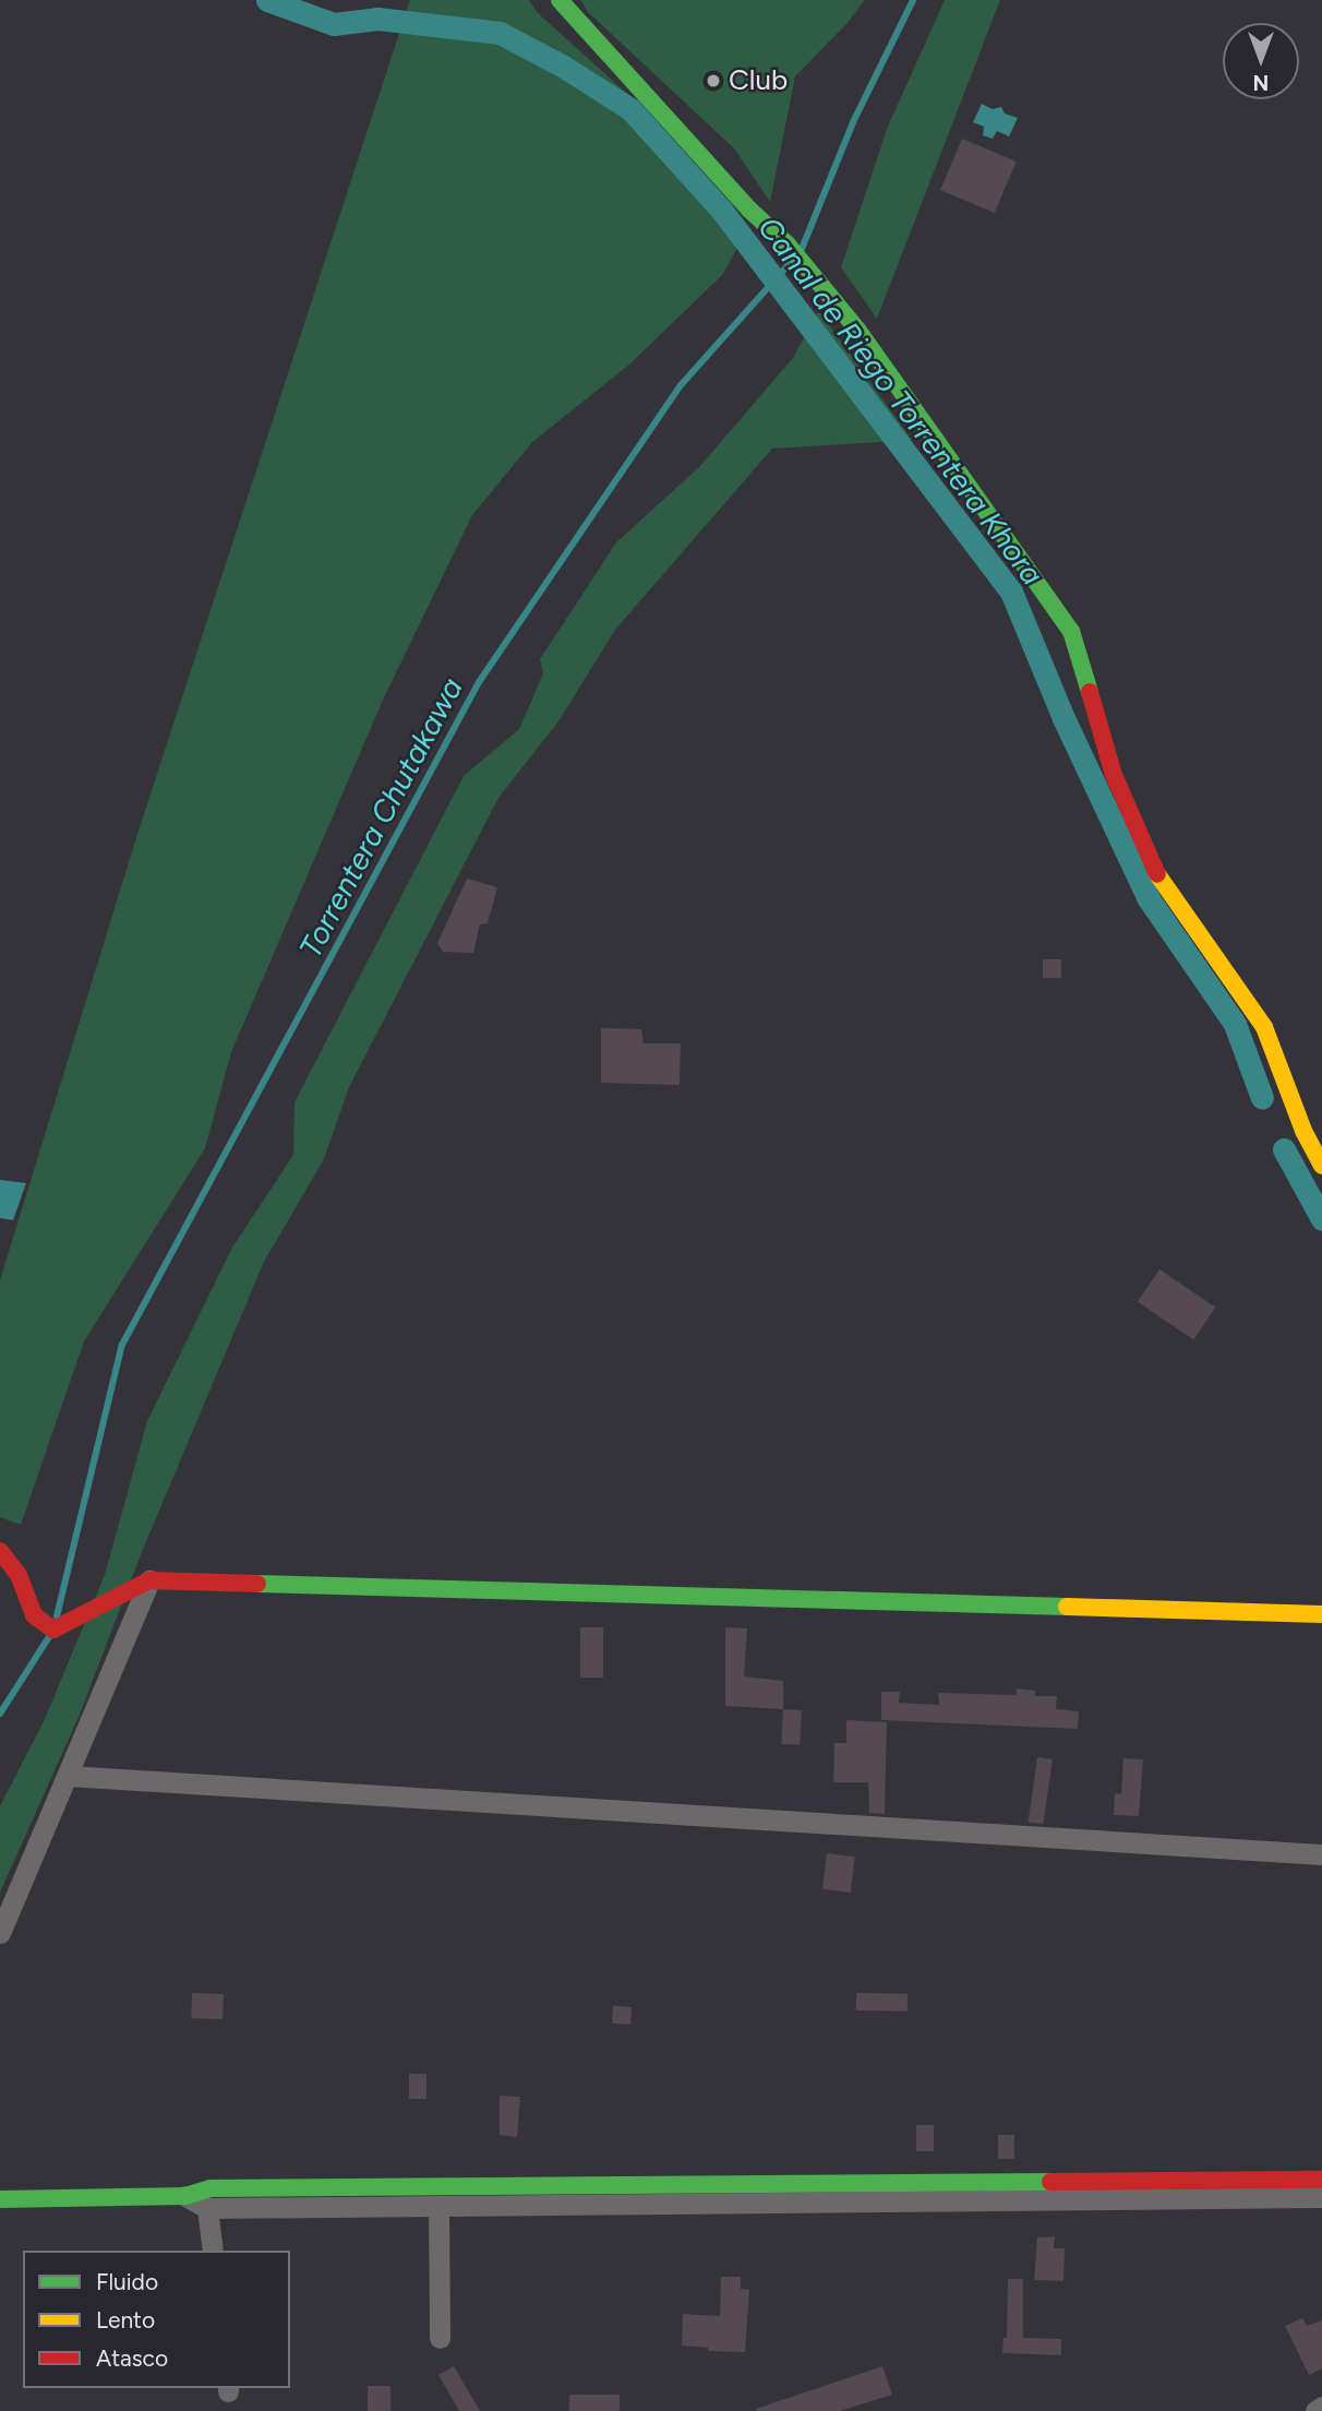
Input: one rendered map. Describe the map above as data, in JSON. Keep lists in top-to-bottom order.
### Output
{
  "water": ["Canal de Riego Torrentera Khora", "Torrentera Chutakawa"],
  "places": ["Club"],
  "legend": ["Fluido", "Lento", "Atasco"],
  "north": "bottom"
}
